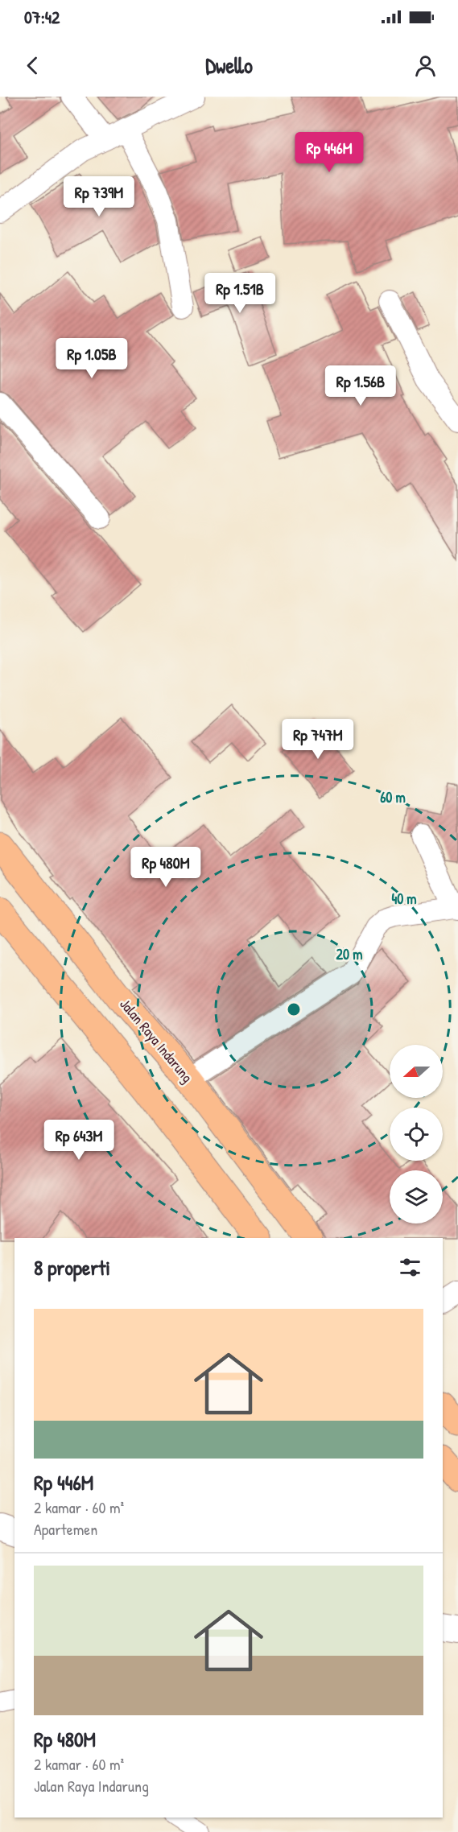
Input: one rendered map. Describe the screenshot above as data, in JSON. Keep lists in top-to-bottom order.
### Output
{
  "streets": {
    "highway": ["Jalan Raya Indarung"]
  },
  "north": "left",
  "page": {
    "status": "07:42",
    "header": "Dwello",
    "price": [
      "Rp 446M",
      "Rp 739M",
      "Rp 1.51B",
      "Rp 1.05B",
      "Rp 1.56B",
      "Rp 747M",
      "Rp 480M",
      "Rp 643M"
    ],
    "heading": "8 properti",
    "list": [
      {
        "name": "Rp 446M",
        "note": "2 kamar · 60 m² · Apartemen"
      },
      {
        "name": "Rp 480M",
        "note": "2 kamar · 60 m² · Jalan Raya Indarung"
      }
    ]
  },
  "rings": ["60 m", "40 m", "20 m"]
}
